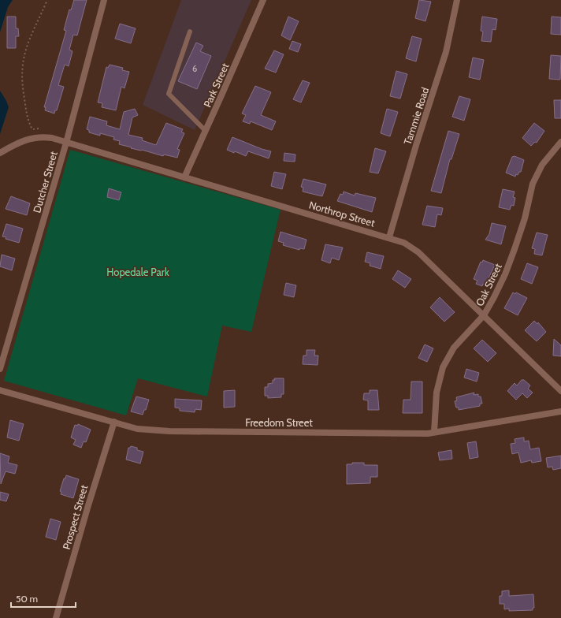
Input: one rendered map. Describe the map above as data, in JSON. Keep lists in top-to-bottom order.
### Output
{
  "streets": {
    "street": [
      "Park Street",
      "Tammie Road",
      "Dutcher Street",
      "Northrop Street",
      "Oak Street",
      "Freedom Street",
      "Prospect Street"
    ]
  },
  "crossings": [
    ["Park Street", "Northrop Street"],
    ["Tammie Road", "Northrop Street"],
    ["Dutcher Street", "Northrop Street"],
    ["Northrop Street", "Oak Street"],
    ["Oak Street", "Freedom Street"],
    ["Freedom Street", "Prospect Street"]
  ],
  "parks": ["Hopedale Park"],
  "house_numbers": ["6"],
  "scale_bar": "50 m"
}
